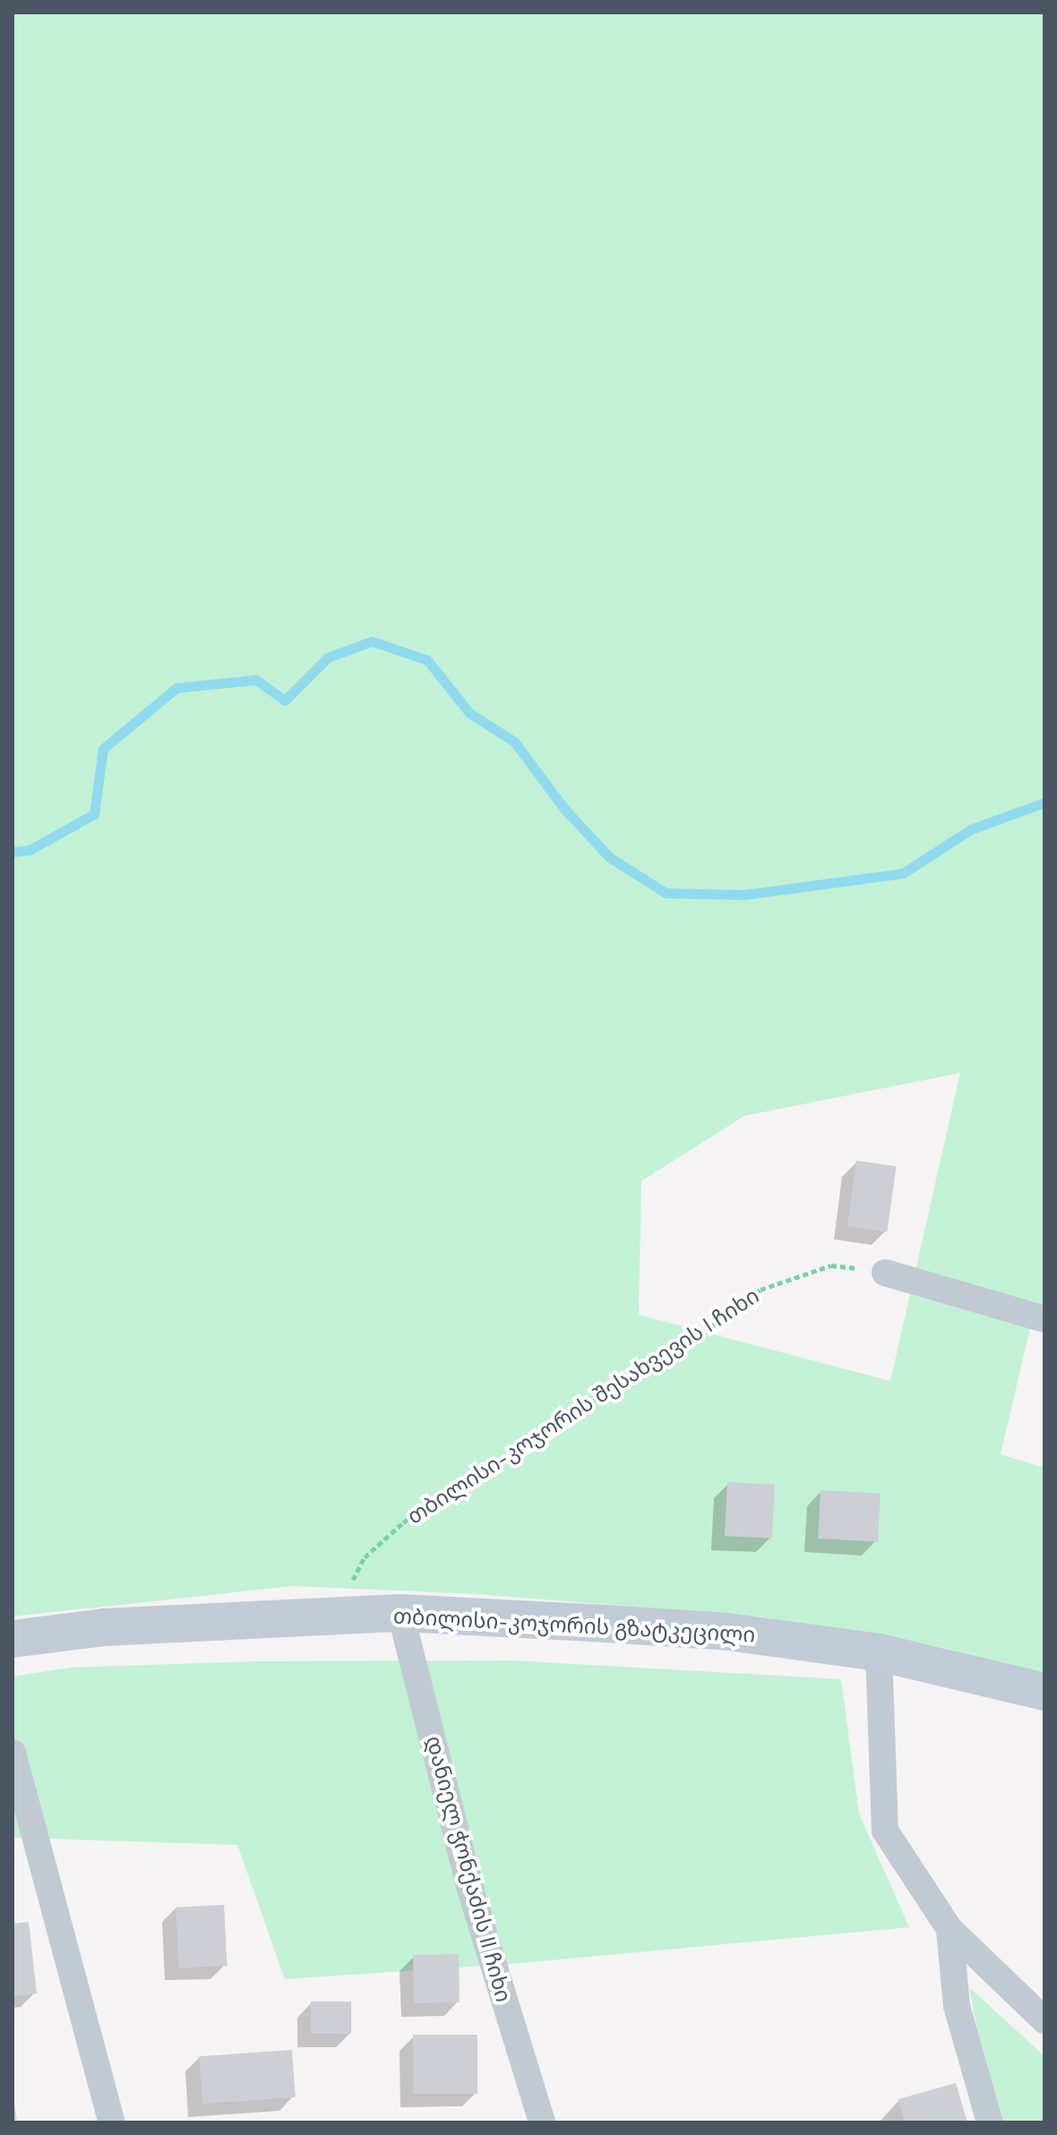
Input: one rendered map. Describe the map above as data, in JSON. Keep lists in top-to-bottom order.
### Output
{
  "streets": {
    "main road": ["თბილისი-კოჯორის გზატკეცილი"],
    "street": ["დანიელ ჭონქაძის II ჩიხი"],
    "path": ["თბილისი-კოჯორის შესახვევის I ჩიხი"]
  },
  "crossings": [
    ["თბილისი-კოჯორის შესახვევის I ჩიხი", "თბილისი-კოჯორის გზატკეცილი"],
    ["თბილისი-კოჯორის გზატკეცილი", "დანიელ ჭონქაძის II ჩიხი"]
  ]
}
